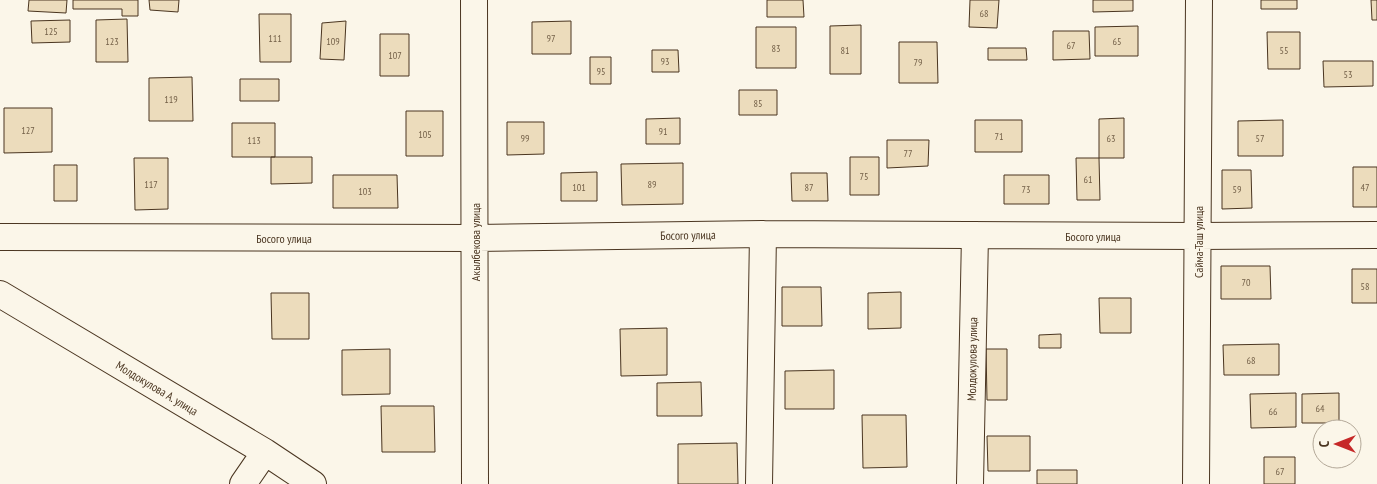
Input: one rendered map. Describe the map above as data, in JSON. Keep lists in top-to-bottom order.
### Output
{
  "streets": {
    "street": [
      "Босого улица",
      "Акылбекова улица",
      "Сайма-Таш улица",
      "Молдокулова улица",
      "Молдокулова А. улица"
    ]
  },
  "crossings": [
    ["Босого улица", "Акылбекова улица"],
    ["Босого улица", "Сайма-Таш улица"],
    ["Босого улица", "Молдокулова улица"]
  ],
  "house_numbers": [
    "68",
    "125",
    "111",
    "97",
    "123",
    "109",
    "65",
    "67",
    "83",
    "81",
    "55",
    "107",
    "93",
    "79",
    "95",
    "53",
    "119",
    "85",
    "127",
    "91",
    "105",
    "71",
    "99",
    "63",
    "57",
    "113",
    "77",
    "75",
    "61",
    "117",
    "89",
    "101",
    "87",
    "47",
    "73",
    "59",
    "103",
    "70",
    "58",
    "68",
    "64",
    "66",
    "67"
  ],
  "north": "left"
}
